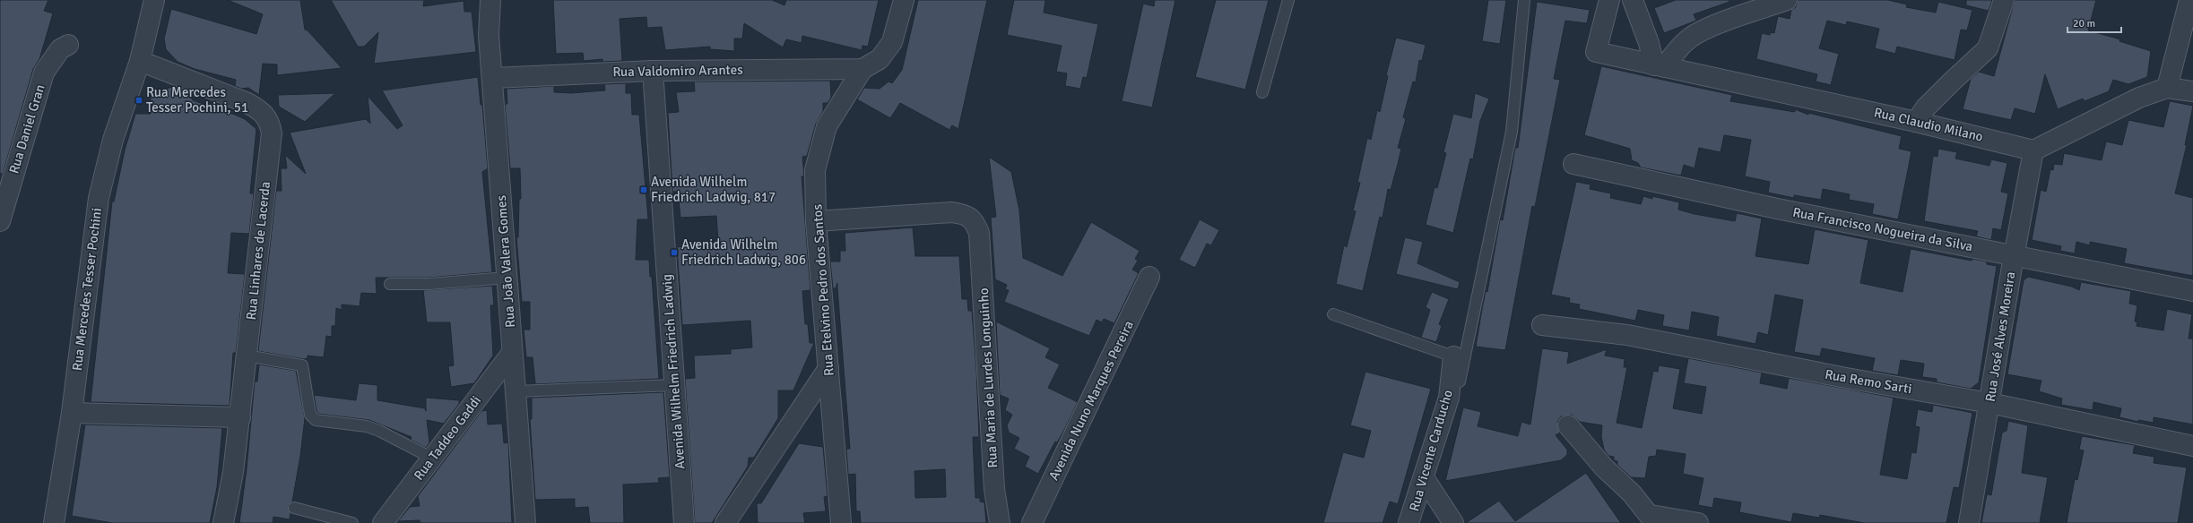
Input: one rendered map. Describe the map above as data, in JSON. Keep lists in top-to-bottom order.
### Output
{
  "streets": {
    "street": [
      "Rua Valdomiro Arantes",
      "Rua Claudio Milano",
      "Rua Daniel Gran",
      "Rua Francisco Nogueira da Silva",
      "Rua Linhares de Lacerda",
      "Rua João Valera Gomes",
      "Rua Mercedes Tesser Pochini",
      "Rua Etelvino Pedro dos Santos",
      "Rua José Alves Moreira",
      "Avenida Wilhelm Friedrich Ladwig",
      "Rua Maria de Lurdes Longuinho",
      "Rua Remo Sarti",
      "Avenida Nuno Marques Pereira",
      "Rua Taddeo Gaddi",
      "Rua Vicente Carducho"
    ]
  },
  "crossings": [
    ["Rua Valdomiro Arantes", "Rua João Valera Gomes"],
    ["Rua Valdomiro Arantes", "Rua Etelvino Pedro dos Santos"],
    ["Rua Valdomiro Arantes", "Avenida Wilhelm Friedrich Ladwig"],
    ["Rua Claudio Milano", "Rua José Alves Moreira"],
    ["Rua Francisco Nogueira da Silva", "Rua José Alves Moreira"],
    ["Rua Linhares de Lacerda", "Rua Mercedes Tesser Pochini"],
    ["Rua João Valera Gomes", "Rua Taddeo Gaddi"],
    ["Rua Etelvino Pedro dos Santos", "Rua Maria de Lurdes Longuinho"],
    ["Rua José Alves Moreira", "Rua Remo Sarti"]
  ],
  "places": {
    "transit": ["Rua Mercedes Tesser Pochini, 51", "Avenida Wilhelm Friedrich Ladwig, 817", "Avenida Wilhelm Friedrich Ladwig, 806"]
  },
  "scale_bar": "20 m"
}
